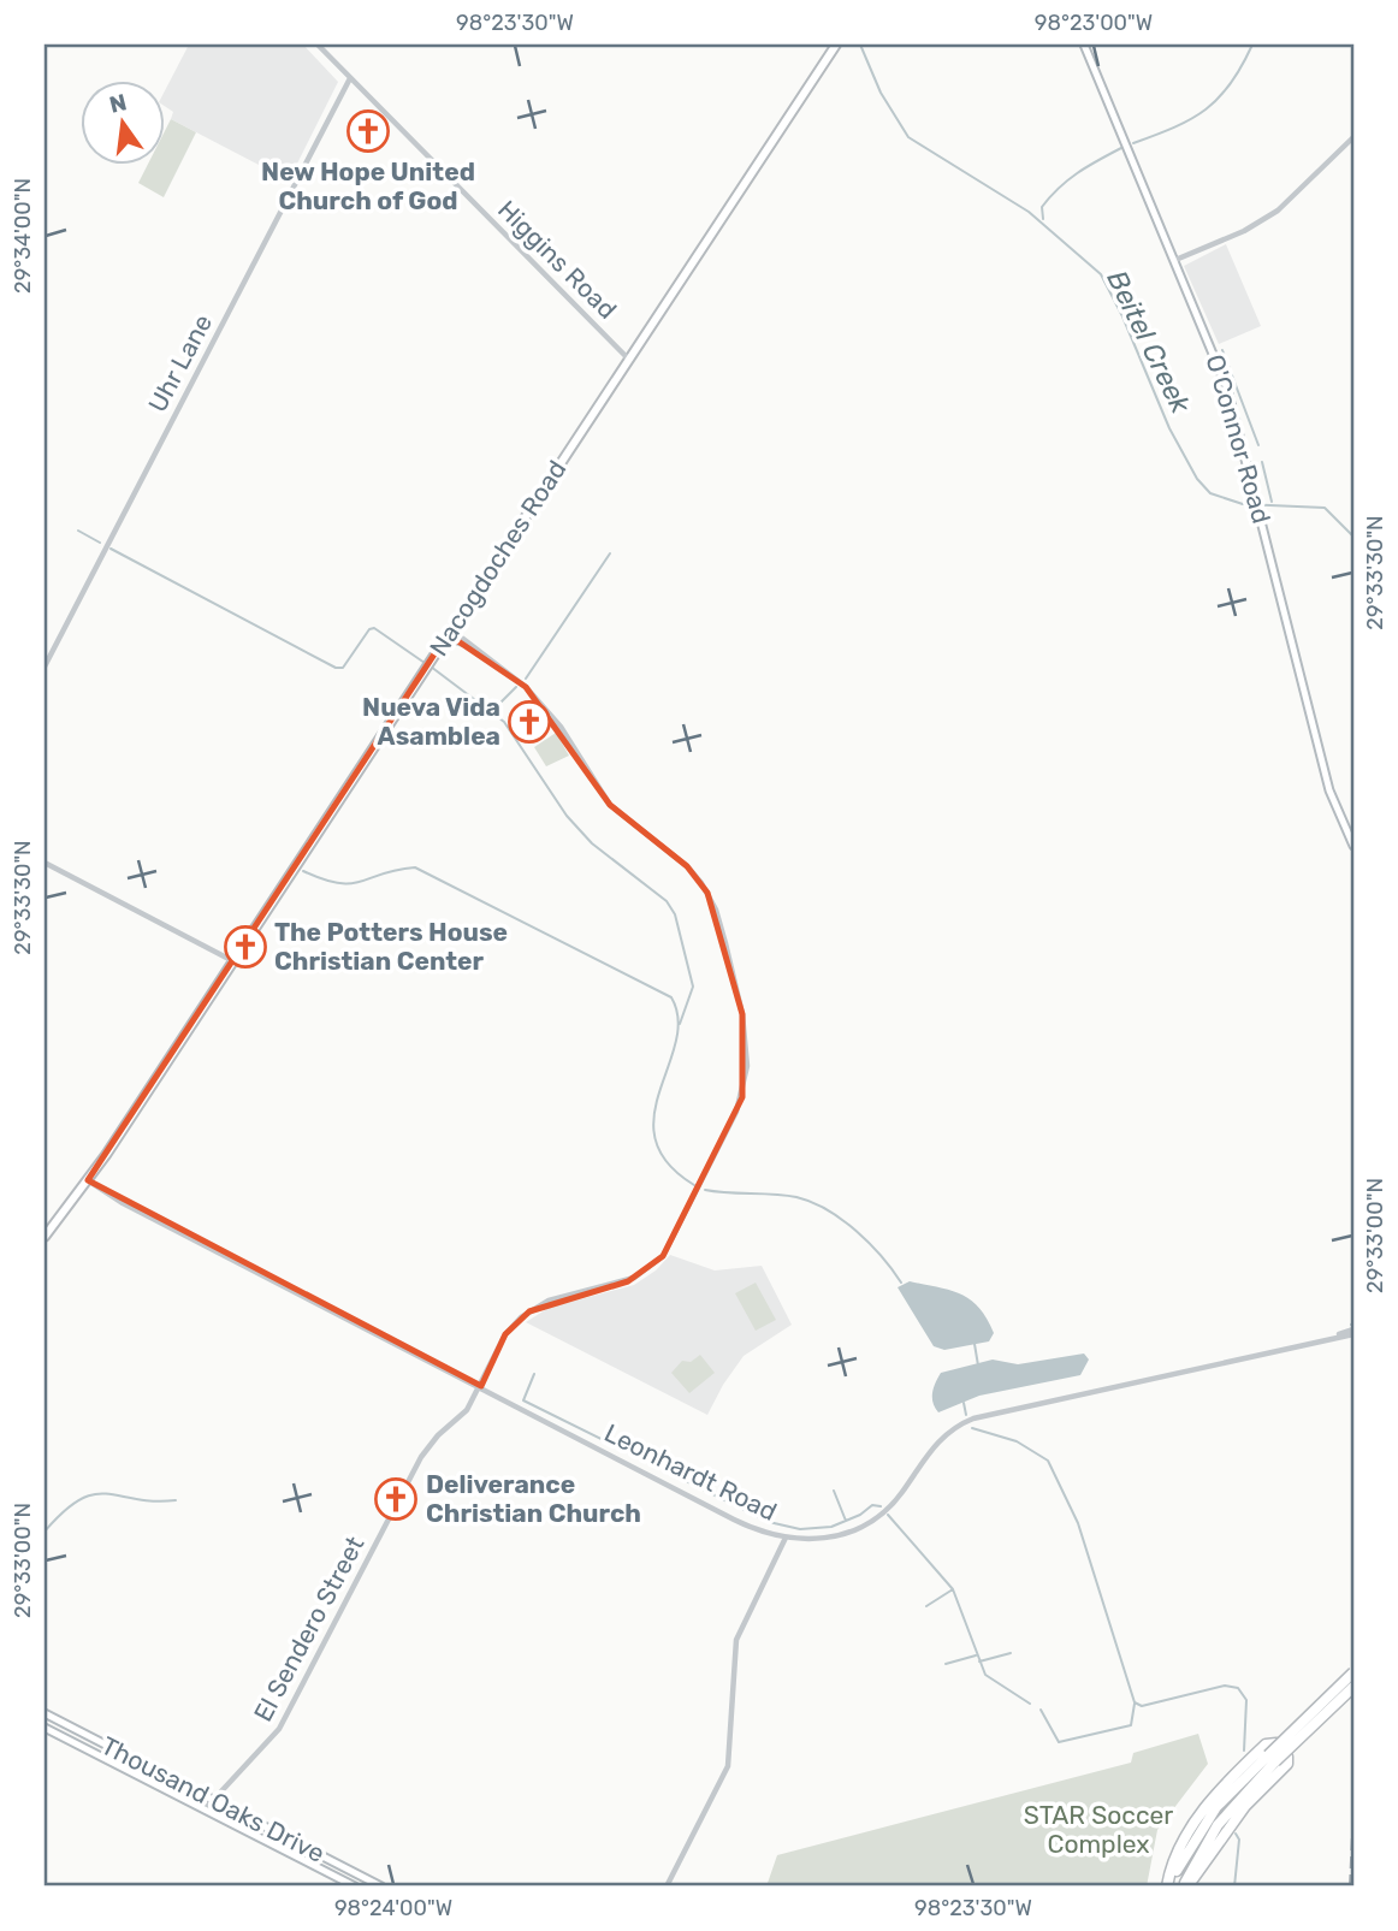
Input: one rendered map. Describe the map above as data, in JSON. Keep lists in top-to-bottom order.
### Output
{
  "streets": {
    "main road": ["O'Connor Road", "Nacogdoches Road", "Thousand Oaks Drive"],
    "street": [
      "Higgins Road",
      "Uhr Lane",
      "Leonhardt Road",
      "El Sendero Street"
    ]
  },
  "crossings": [
    ["Higgins Road", "Uhr Lane"],
    ["Higgins Road", "Nacogdoches Road"],
    ["Nacogdoches Road", "Leonhardt Road"],
    ["Nacogdoches Road", "El Sendero Street"],
    ["Leonhardt Road", "El Sendero Street"],
    ["El Sendero Street", "Thousand Oaks Drive"]
  ],
  "water": ["Beitel Creek"],
  "parks": ["STAR Soccer Complex"],
  "places": {
    "church": [
      "New Hope United Church of God",
      "Nueva Vida Asamblea",
      "The Potters House Christian Center",
      "Deliverance Christian Church"
    ]
  },
  "north": "top",
  "coordinates": [
    "98°23'30\"W",
    "98°23'00\"W",
    "29°34'00\"N",
    "29°33'30\"N",
    "29°33'00\"N",
    "98°24'00\"W"
  ]
}
